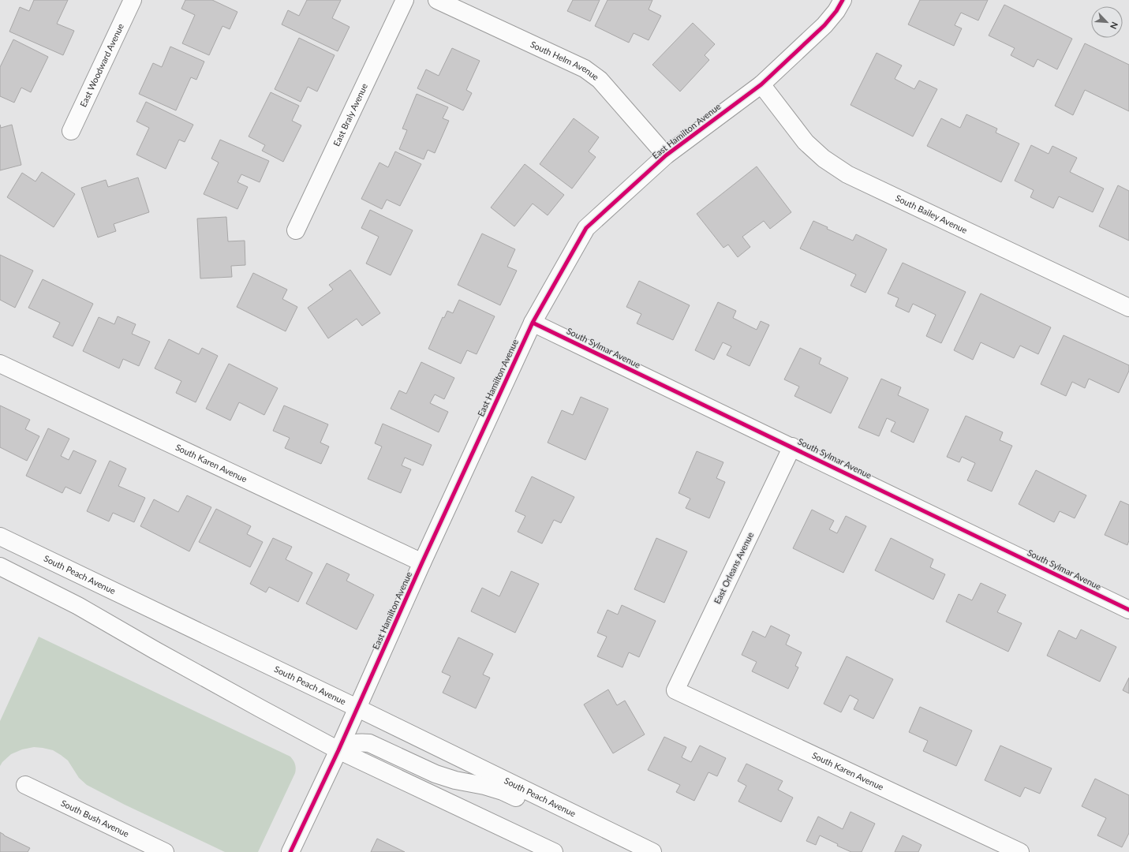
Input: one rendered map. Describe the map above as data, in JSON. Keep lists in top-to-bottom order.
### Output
{
  "streets": {
    "street": [
      "South Helm Avenue",
      "East Woodward Avenue",
      "East Braly Avenue",
      "East Hamilton Avenue",
      "South Bailey Avenue",
      "South Sylmar Avenue",
      "South Karen Avenue",
      "East Orleans Avenue",
      "South Peach Avenue",
      "South Bush Avenue"
    ]
  },
  "crossings": [
    ["South Helm Avenue", "East Hamilton Avenue"],
    ["East Hamilton Avenue", "South Bailey Avenue"],
    ["East Hamilton Avenue", "South Sylmar Avenue"],
    ["East Hamilton Avenue", "South Karen Avenue"],
    ["East Hamilton Avenue", "South Peach Avenue"],
    ["South Sylmar Avenue", "East Orleans Avenue"],
    ["South Karen Avenue", "East Orleans Avenue"]
  ],
  "north": "bottom right"
}
